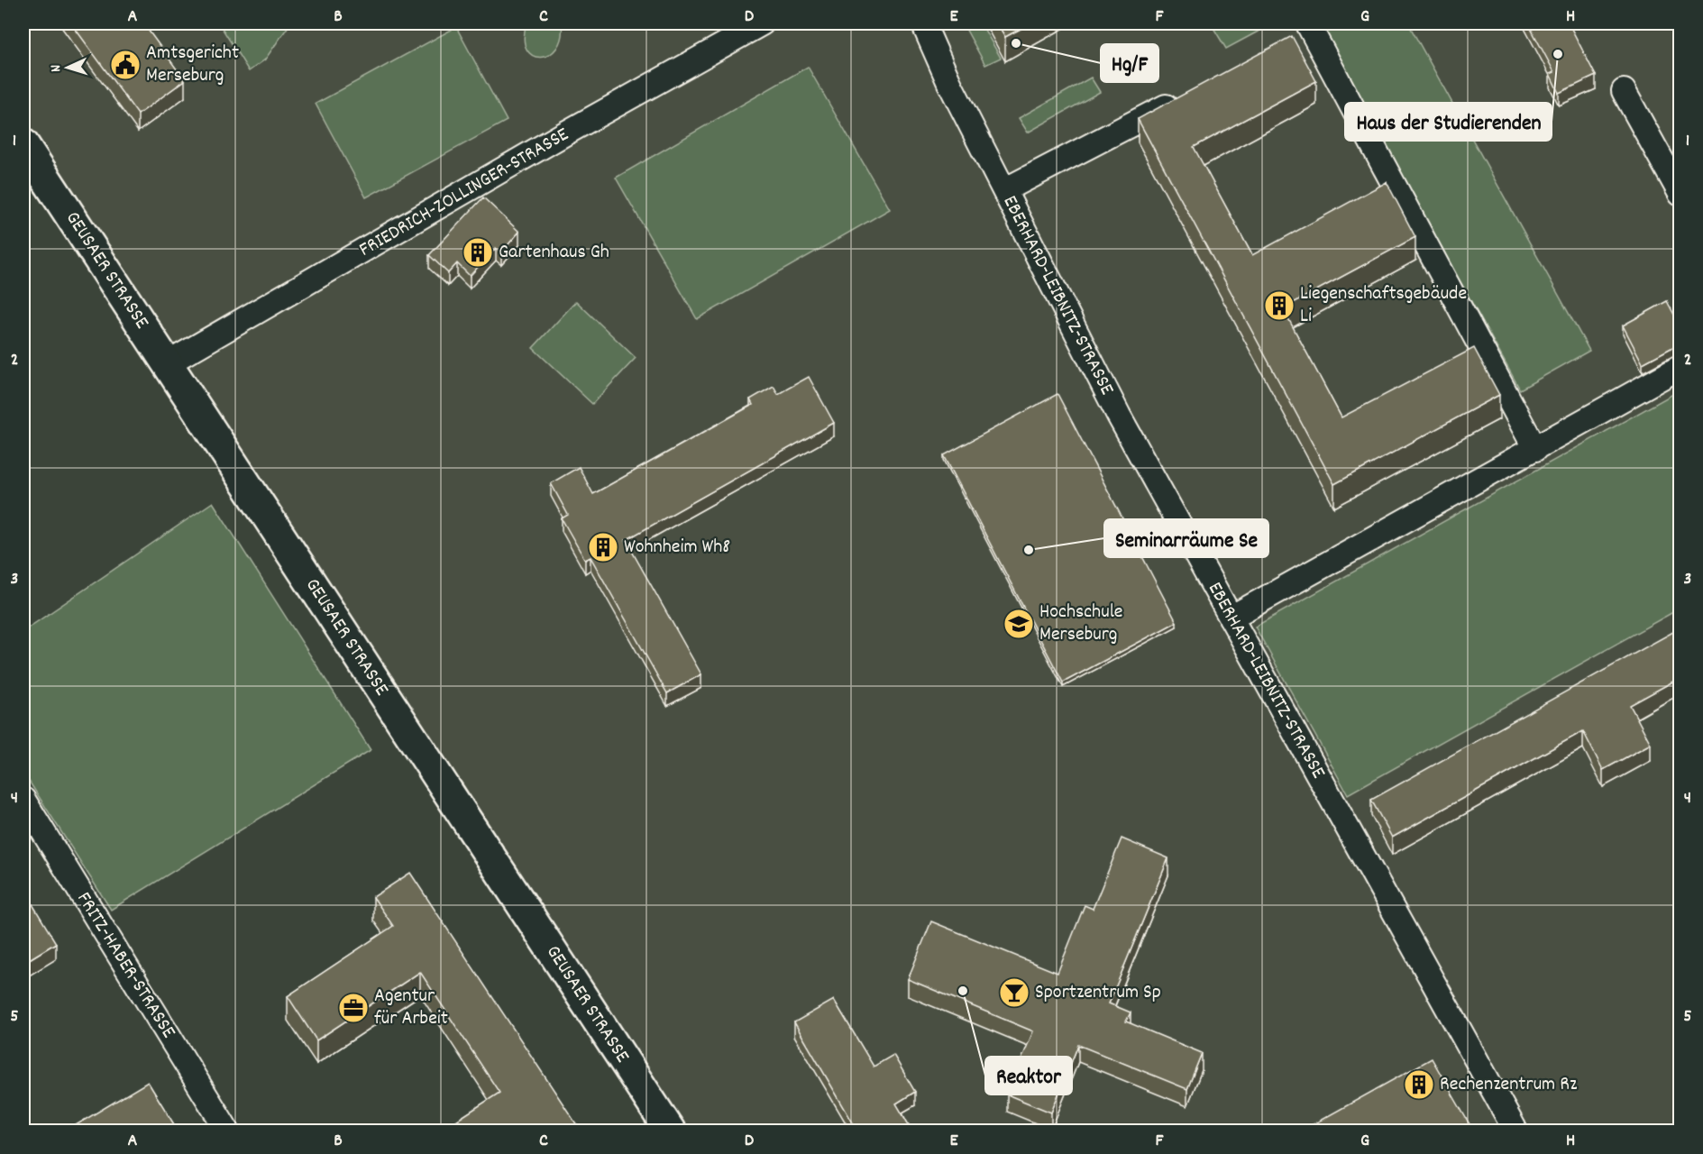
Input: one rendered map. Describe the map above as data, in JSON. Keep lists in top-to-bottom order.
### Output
{
  "streets": {
    "street": [
      "FRIEDRICH-ZOLLINGER-STRASSE",
      "GEUSAER STRASSE",
      "EBERHARD-LEIBNITZ-STRASSE",
      "FRITZ-HABER-STRASSE"
    ]
  },
  "crossings": [
    ["FRIEDRICH-ZOLLINGER-STRASSE", "GEUSAER STRASSE"]
  ],
  "places": {
    "other": [
      "Hg/F",
      "Haus der Studierenden",
      "Seminarräume Se",
      "Reaktor"
    ],
    "public building": ["Amtsgericht Merseburg"],
    "building": [
      "Gartenhaus Gh",
      "Liegenschaftsgebäude Li",
      "Wohnheim Wh8",
      "Rechenzentrum Rz"
    ],
    "school or university": ["Hochschule Merseburg"],
    "bar": ["Sportzentrum Sp"],
    "office": ["Agentur für Arbeit"]
  },
  "north": "left",
  "grid": {
    "columns": [
      "A",
      "B",
      "C",
      "D",
      "E",
      "F",
      "G",
      "H"
    ],
    "rows": [
      "1",
      "2",
      "3",
      "4",
      "5"
    ]
  }
}
